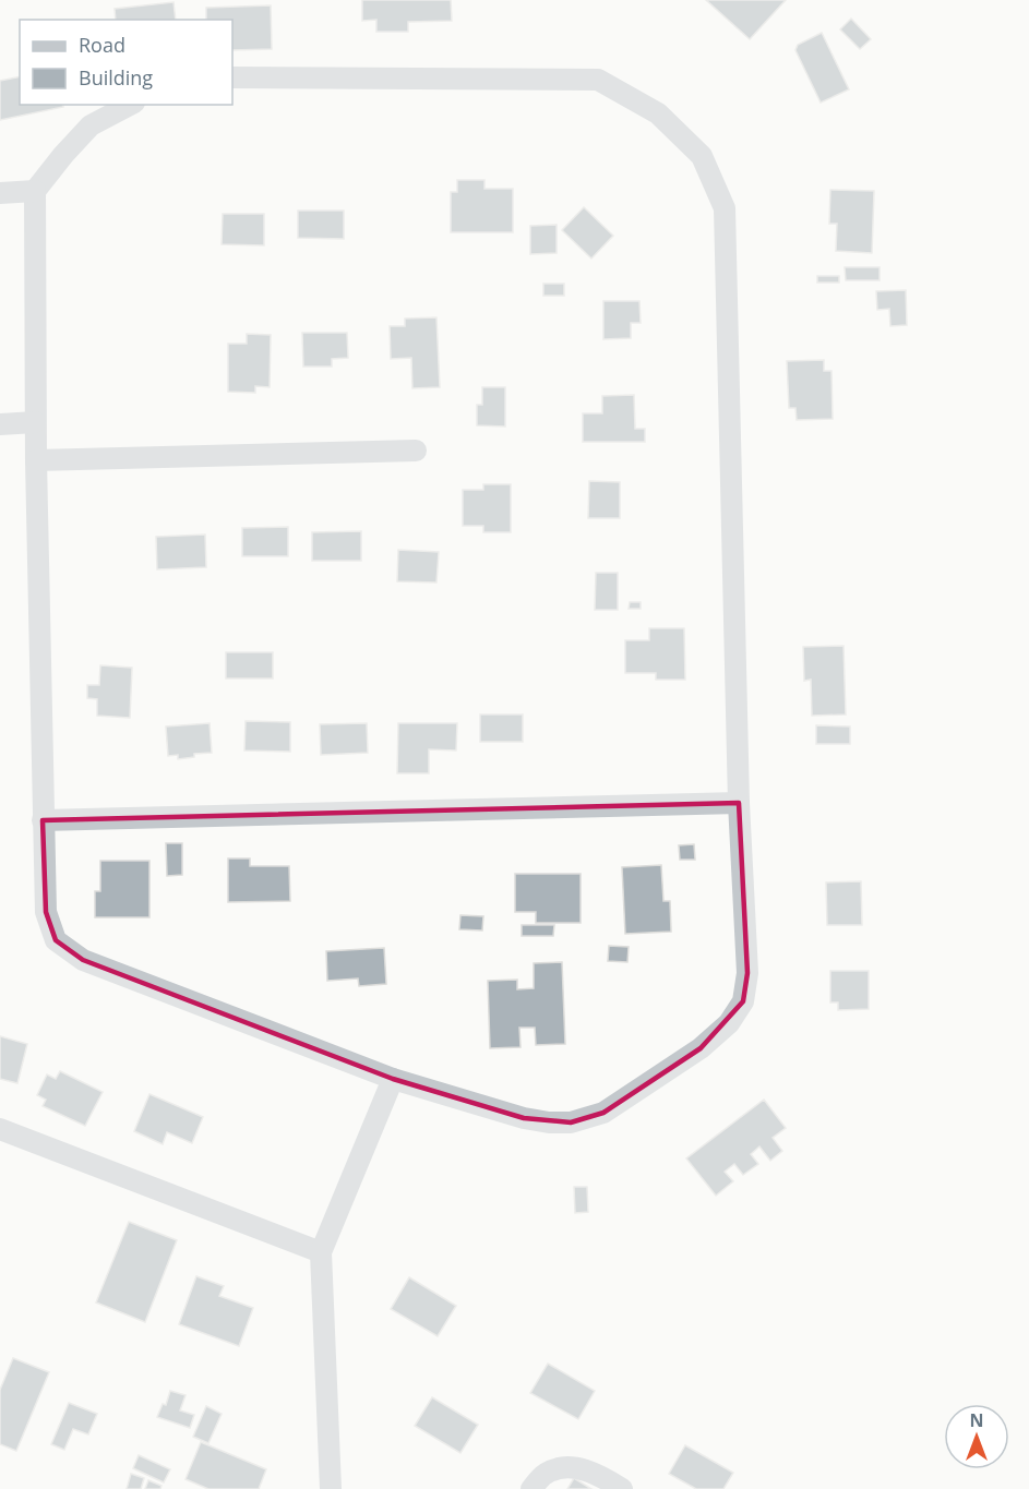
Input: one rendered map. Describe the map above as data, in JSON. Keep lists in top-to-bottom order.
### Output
{
  "legend": ["Road", "Building"],
  "north": "top"
}
